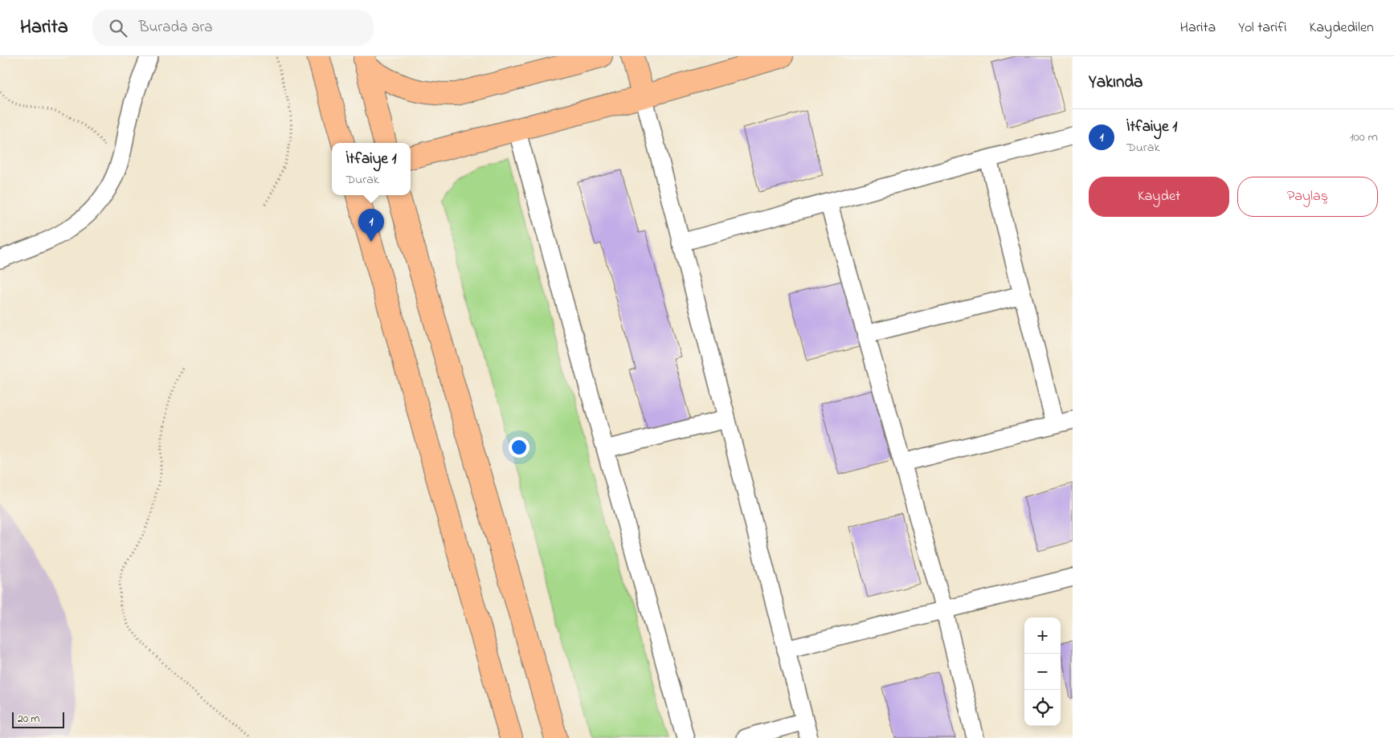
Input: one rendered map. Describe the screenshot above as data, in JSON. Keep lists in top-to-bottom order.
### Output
{
  "scale_bar": "20 m",
  "page": {
    "header": "Harita",
    "search": "Burada ara",
    "nav": ["Harita", "Yol tarifi", "Kaydedilen"],
    "heading": "Yakında",
    "list": [
      {
        "mark": "1",
        "name": "İtfaiye 1",
        "note": "Durak",
        "value": "100 m"
      }
    ],
    "popup": ["İtfaiye 1", "Durak"],
    "buttons": ["Kaydet", "Paylaş"],
    "pins": "1",
    "map_buttons": ["+", "−"],
    "scale": "20 m"
  }
}
